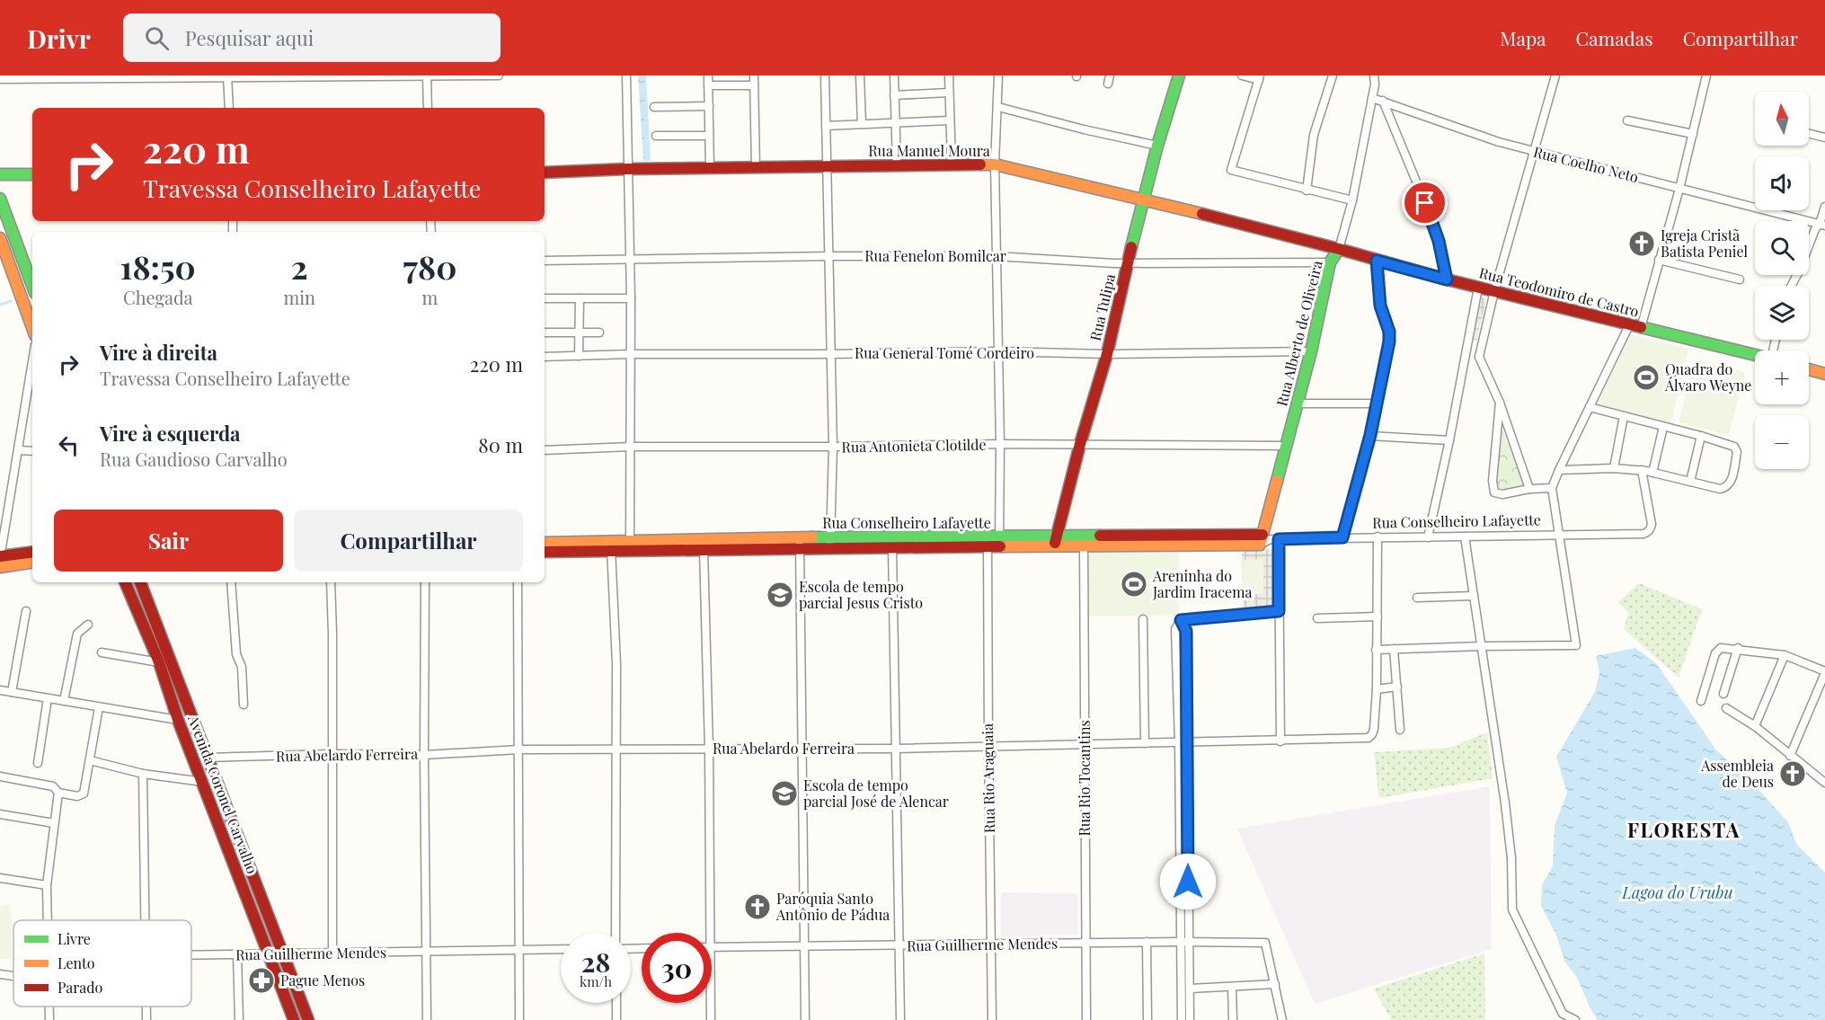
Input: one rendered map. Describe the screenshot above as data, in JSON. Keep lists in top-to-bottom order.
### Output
{
  "streets": {
    "street": [
      "Rua Manuel Moura",
      "Rua Coelho Neto",
      "Rua Fenelon Bomilcar",
      "Rua Teodomiro de Castro",
      "Rua Tulipa",
      "Rua Alberto de Oliveira",
      "Rua General Tomé Cordeiro",
      "Rua Antonieta Clotilde",
      "Rua Conselheiro Lafayette",
      "Rua Abelardo Ferreira",
      "Rua Rio Araguaia",
      "Rua Rio Tocantins",
      "Avenida Coronel Carvalho",
      "Rua Guilherme Mendes"
    ]
  },
  "crossings": [
    ["Rua Manuel Moura", "Rua Teodomiro de Castro"],
    ["Rua Manuel Moura", "Rua Tulipa"],
    ["Rua Manuel Moura", "Rua Alberto de Oliveira"],
    ["Rua Manuel Moura", "Rua Rio Araguaia"],
    ["Rua Coelho Neto", "Rua Alberto de Oliveira"],
    ["Rua Fenelon Bomilcar", "Rua Tulipa"],
    ["Rua Fenelon Bomilcar", "Rua Alberto de Oliveira"],
    ["Rua Fenelon Bomilcar", "Rua Rio Araguaia"],
    ["Rua Teodomiro de Castro", "Rua Alberto de Oliveira"],
    ["Rua Tulipa", "Rua General Tomé Cordeiro"],
    ["Rua Tulipa", "Rua Antonieta Clotilde"],
    ["Rua Tulipa", "Rua Conselheiro Lafayette"],
    ["Rua Alberto de Oliveira", "Rua General Tomé Cordeiro"],
    ["Rua Alberto de Oliveira", "Rua Antonieta Clotilde"],
    ["Rua Alberto de Oliveira", "Rua Conselheiro Lafayette"],
    ["Rua General Tomé Cordeiro", "Rua Rio Araguaia"],
    ["Rua Antonieta Clotilde", "Rua Rio Araguaia"],
    ["Rua Conselheiro Lafayette", "Rua Rio Araguaia"],
    ["Rua Conselheiro Lafayette", "Rua Rio Tocantins"],
    ["Rua Abelardo Ferreira", "Rua Rio Araguaia"],
    ["Rua Abelardo Ferreira", "Rua Rio Tocantins"],
    ["Rua Abelardo Ferreira", "Avenida Coronel Carvalho"],
    ["Rua Rio Araguaia", "Rua Guilherme Mendes"],
    ["Rua Rio Tocantins", "Rua Guilherme Mendes"],
    ["Avenida Coronel Carvalho", "Rua Guilherme Mendes"]
  ],
  "districts": ["FLORESTA"],
  "water": ["Lagoa do Urubu"],
  "places": {
    "church": ["Igreja Cristã Batista Peniel", "Assembleia de Deus", "Paróquia Santo Antônio de Pádua"],
    "sports": ["Quadra do Álvaro Weyne", "Areninha do Jardim Iracema"],
    "school or university": ["Escola de tempo parcial Jesus Cristo", "Escola de tempo parcial José de Alencar"],
    "pharmacy": ["Pague Menos"]
  },
  "legend": ["Livre", "Lento", "Parado"],
  "north": "top",
  "page": {
    "header": "Drivr",
    "search": "Pesquisar aqui",
    "nav": ["Mapa", "Camadas", "Compartilhar"],
    "map_buttons": ["+", "−"],
    "turn": ["220 m", "Travessa Conselheiro Lafayette"],
    "eta": [
      "18:50",
      "Chegada",
      "2",
      "min",
      "780",
      "m"
    ],
    "list": [
      {
        "name": "Vire à direita",
        "note": "Travessa Conselheiro Lafayette",
        "value": "220 m"
      },
      {
        "name": "Vire à esquerda",
        "note": "Rua Gaudioso Carvalho",
        "value": "80 m"
      }
    ],
    "buttons": ["Sair", "Compartilhar"],
    "speed": "28 km/h",
    "limit": "30"
  }
}
